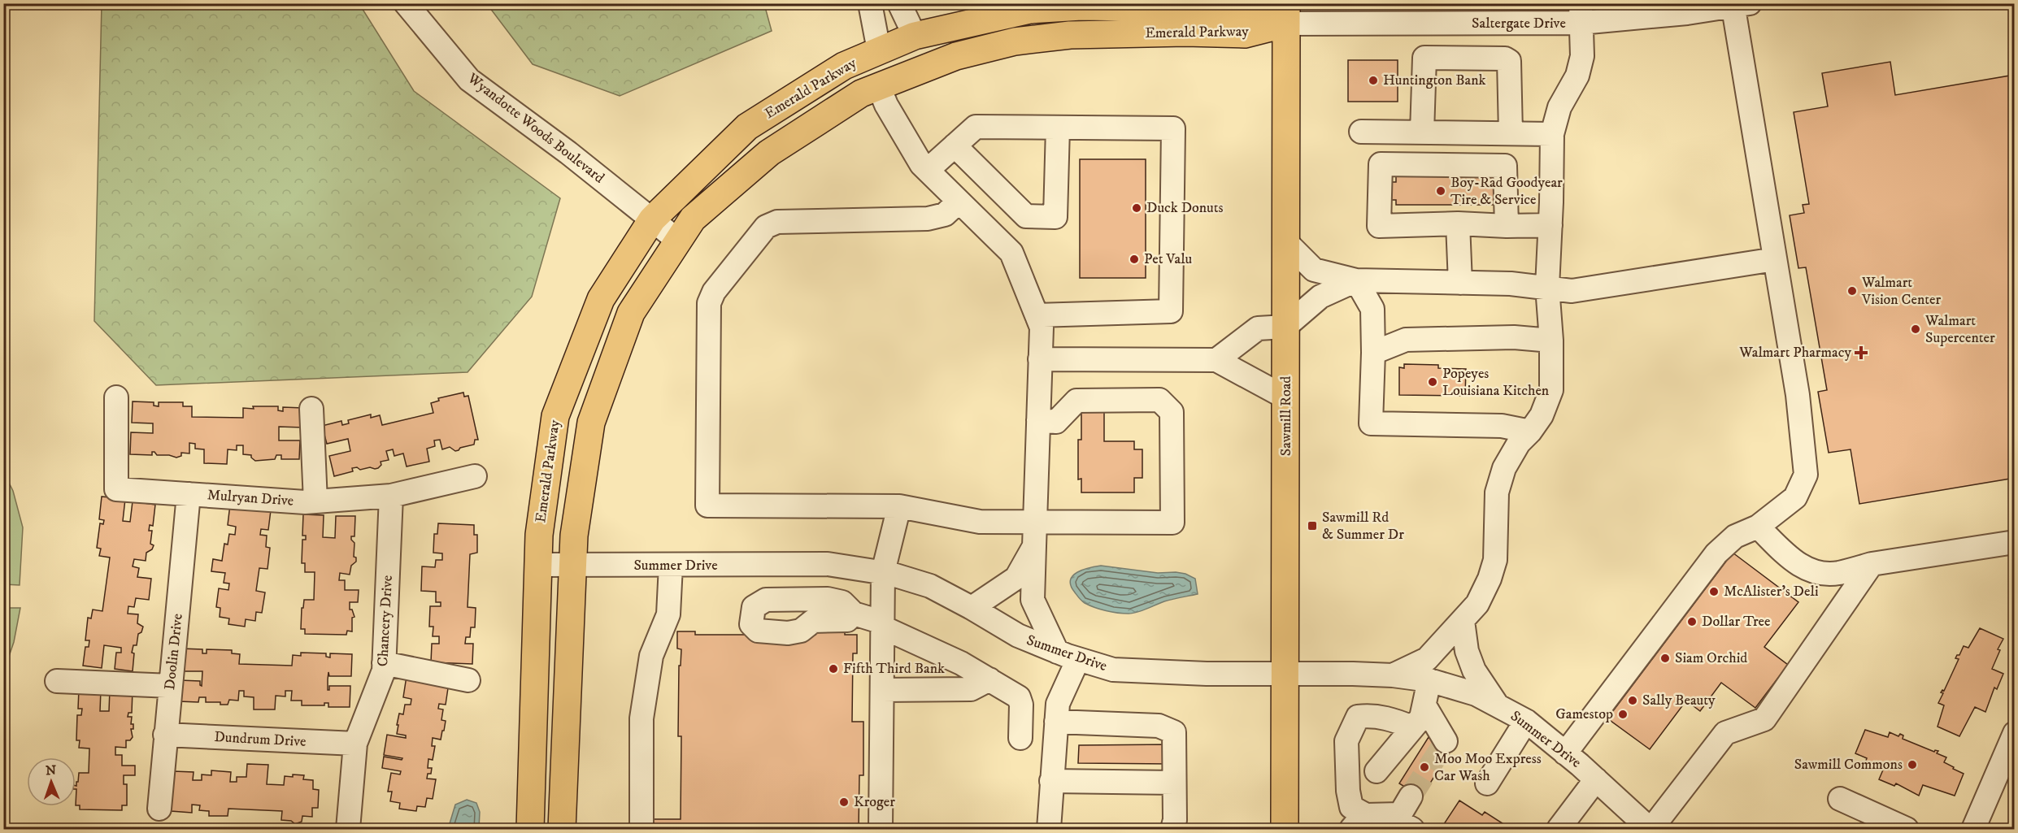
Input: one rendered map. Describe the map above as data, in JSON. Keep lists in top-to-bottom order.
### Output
{
  "streets": {
    "main road": ["Emerald Parkway", "Sawmill Road"],
    "street": [
      "Saltergate Drive",
      "Wyandotte Woods Boulevard",
      "Mulryan Drive",
      "Summer Drive",
      "Chancery Drive",
      "Doolin Drive",
      "Dundrum Drive"
    ]
  },
  "crossings": [
    ["Saltergate Drive", "Emerald Parkway"],
    ["Saltergate Drive", "Sawmill Road"],
    ["Emerald Parkway", "Wyandotte Woods Boulevard"],
    ["Emerald Parkway", "Sawmill Road"],
    ["Emerald Parkway", "Summer Drive"],
    ["Sawmill Road", "Summer Drive"],
    ["Mulryan Drive", "Chancery Drive"],
    ["Mulryan Drive", "Doolin Drive"],
    ["Chancery Drive", "Dundrum Drive"],
    ["Doolin Drive", "Dundrum Drive"]
  ],
  "places": {
    "other": [
      "Huntington Bank",
      "Boy-Rad Goodyear Tire & Service",
      "Duck Donuts",
      "Pet Valu",
      "Walmart Vision Center",
      "Walmart Supercenter",
      "Popeyes Louisiana Kitchen",
      "McAlister's Deli",
      "Dollar Tree",
      "Siam Orchid",
      "Fifth Third Bank",
      "Sally Beauty",
      "Gamestop",
      "Sawmill Commons",
      "Moo Moo Express Car Wash",
      "Kroger"
    ],
    "health": ["Walmart Pharmacy"],
    "transit": ["Sawmill Rd & Summer Dr"]
  },
  "north": "top"
}
